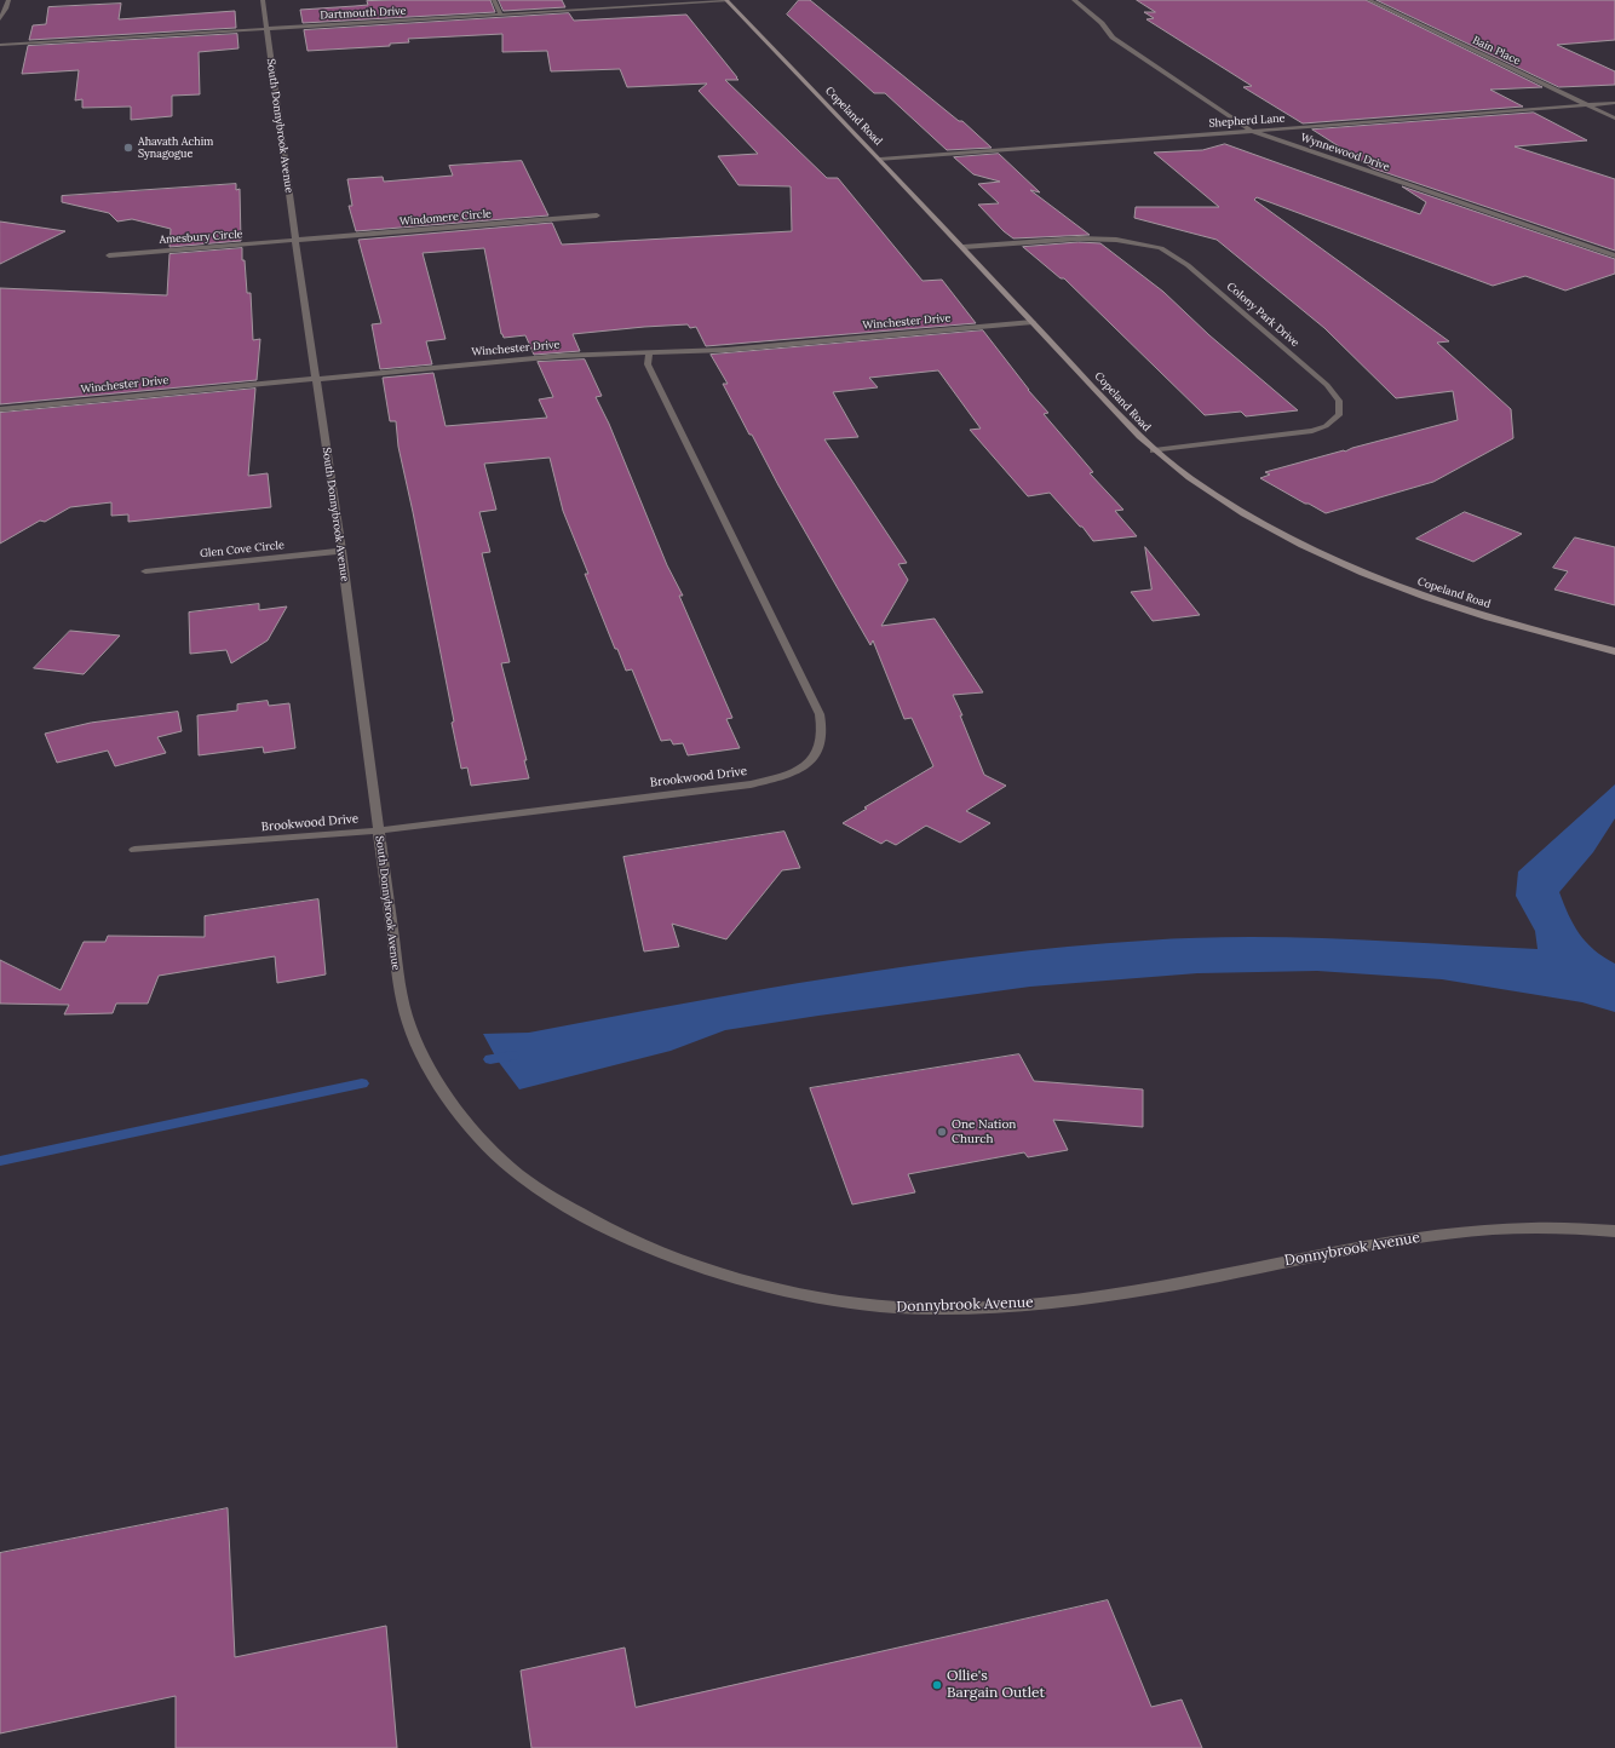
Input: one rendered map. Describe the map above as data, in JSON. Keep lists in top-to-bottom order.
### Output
{
  "streets": {
    "street": [
      "Dartmouth Drive",
      "Bain Place",
      "Copeland Road",
      "Shepherd Lane",
      "South Donnybrook Avenue",
      "Wynnewood Drive",
      "Windomere Circle",
      "Amesbury Circle",
      "Colony Park Drive",
      "Winchester Drive",
      "Glen Cove Circle",
      "Brookwood Drive",
      "Donnybrook Avenue"
    ]
  },
  "crossings": [
    ["Dartmouth Drive", "Copeland Road"],
    ["Dartmouth Drive", "South Donnybrook Avenue"],
    ["Bain Place", "Shepherd Lane"],
    ["Copeland Road", "Shepherd Lane"],
    ["Copeland Road", "Colony Park Drive"],
    ["Copeland Road", "Winchester Drive"],
    ["Shepherd Lane", "Wynnewood Drive"],
    ["South Donnybrook Avenue", "Windomere Circle"],
    ["South Donnybrook Avenue", "Amesbury Circle"],
    ["South Donnybrook Avenue", "Winchester Drive"],
    ["South Donnybrook Avenue", "Glen Cove Circle"],
    ["South Donnybrook Avenue", "Brookwood Drive"],
    ["South Donnybrook Avenue", "Donnybrook Avenue"],
    ["Windomere Circle", "Amesbury Circle"],
    ["Winchester Drive", "Brookwood Drive"]
  ],
  "places": ["Ahavath Achim Synagogue", "One Nation Church", "Ollie's Bargain Outlet"]
}
